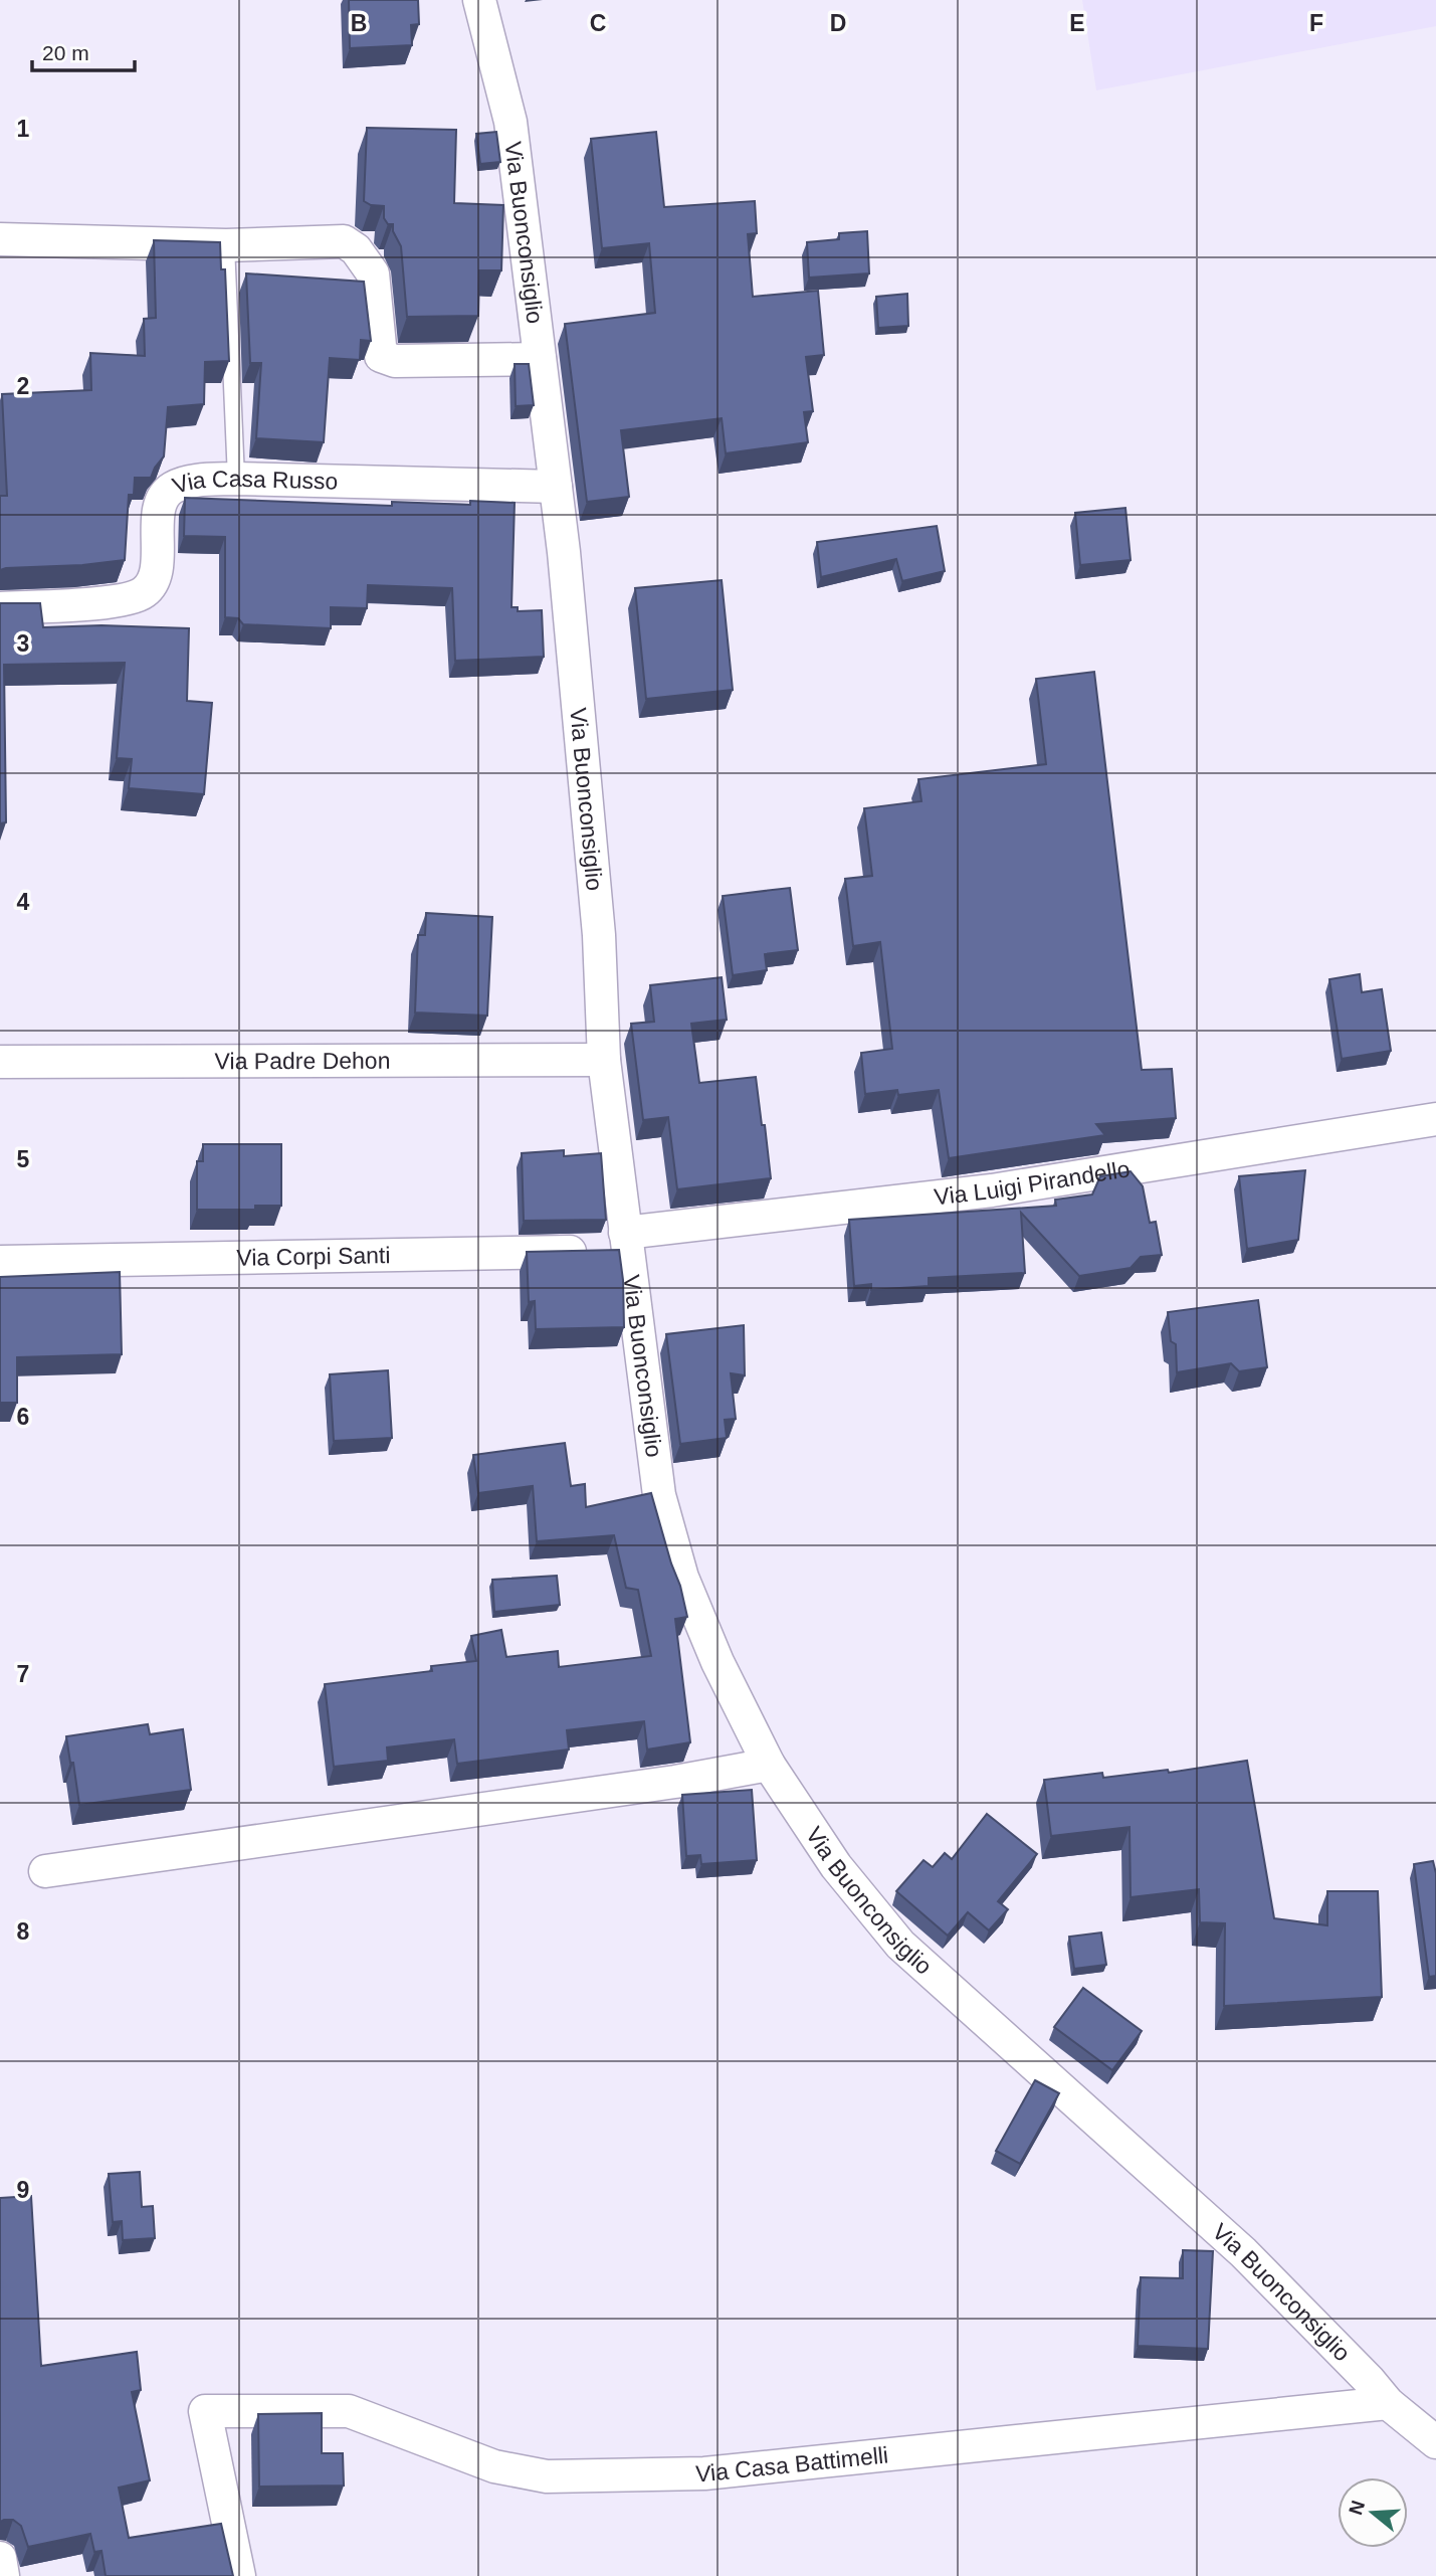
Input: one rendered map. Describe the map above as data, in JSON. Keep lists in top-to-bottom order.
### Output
{
  "streets": {
    "street": [
      "Via Buonconsiglio",
      "Via Casa Russo",
      "Via Padre Dehon",
      "Via Luigi Pirandello",
      "Via Corpi Santi",
      "Via Casa Battimelli"
    ]
  },
  "crossings": [
    ["Via Buonconsiglio", "Via Casa Russo"],
    ["Via Buonconsiglio", "Via Padre Dehon"],
    ["Via Buonconsiglio", "Via Luigi Pirandello"],
    ["Via Buonconsiglio", "Via Corpi Santi"],
    ["Via Buonconsiglio", "Via Casa Battimelli"],
    ["Via Luigi Pirandello", "Via Corpi Santi"]
  ],
  "scale_bar": "20 m",
  "north": "left",
  "grid": {
    "columns": [
      "B",
      "C",
      "D",
      "E",
      "F"
    ],
    "rows": [
      "1",
      "2",
      "3",
      "4",
      "5",
      "6",
      "7",
      "8",
      "9"
    ]
  }
}
